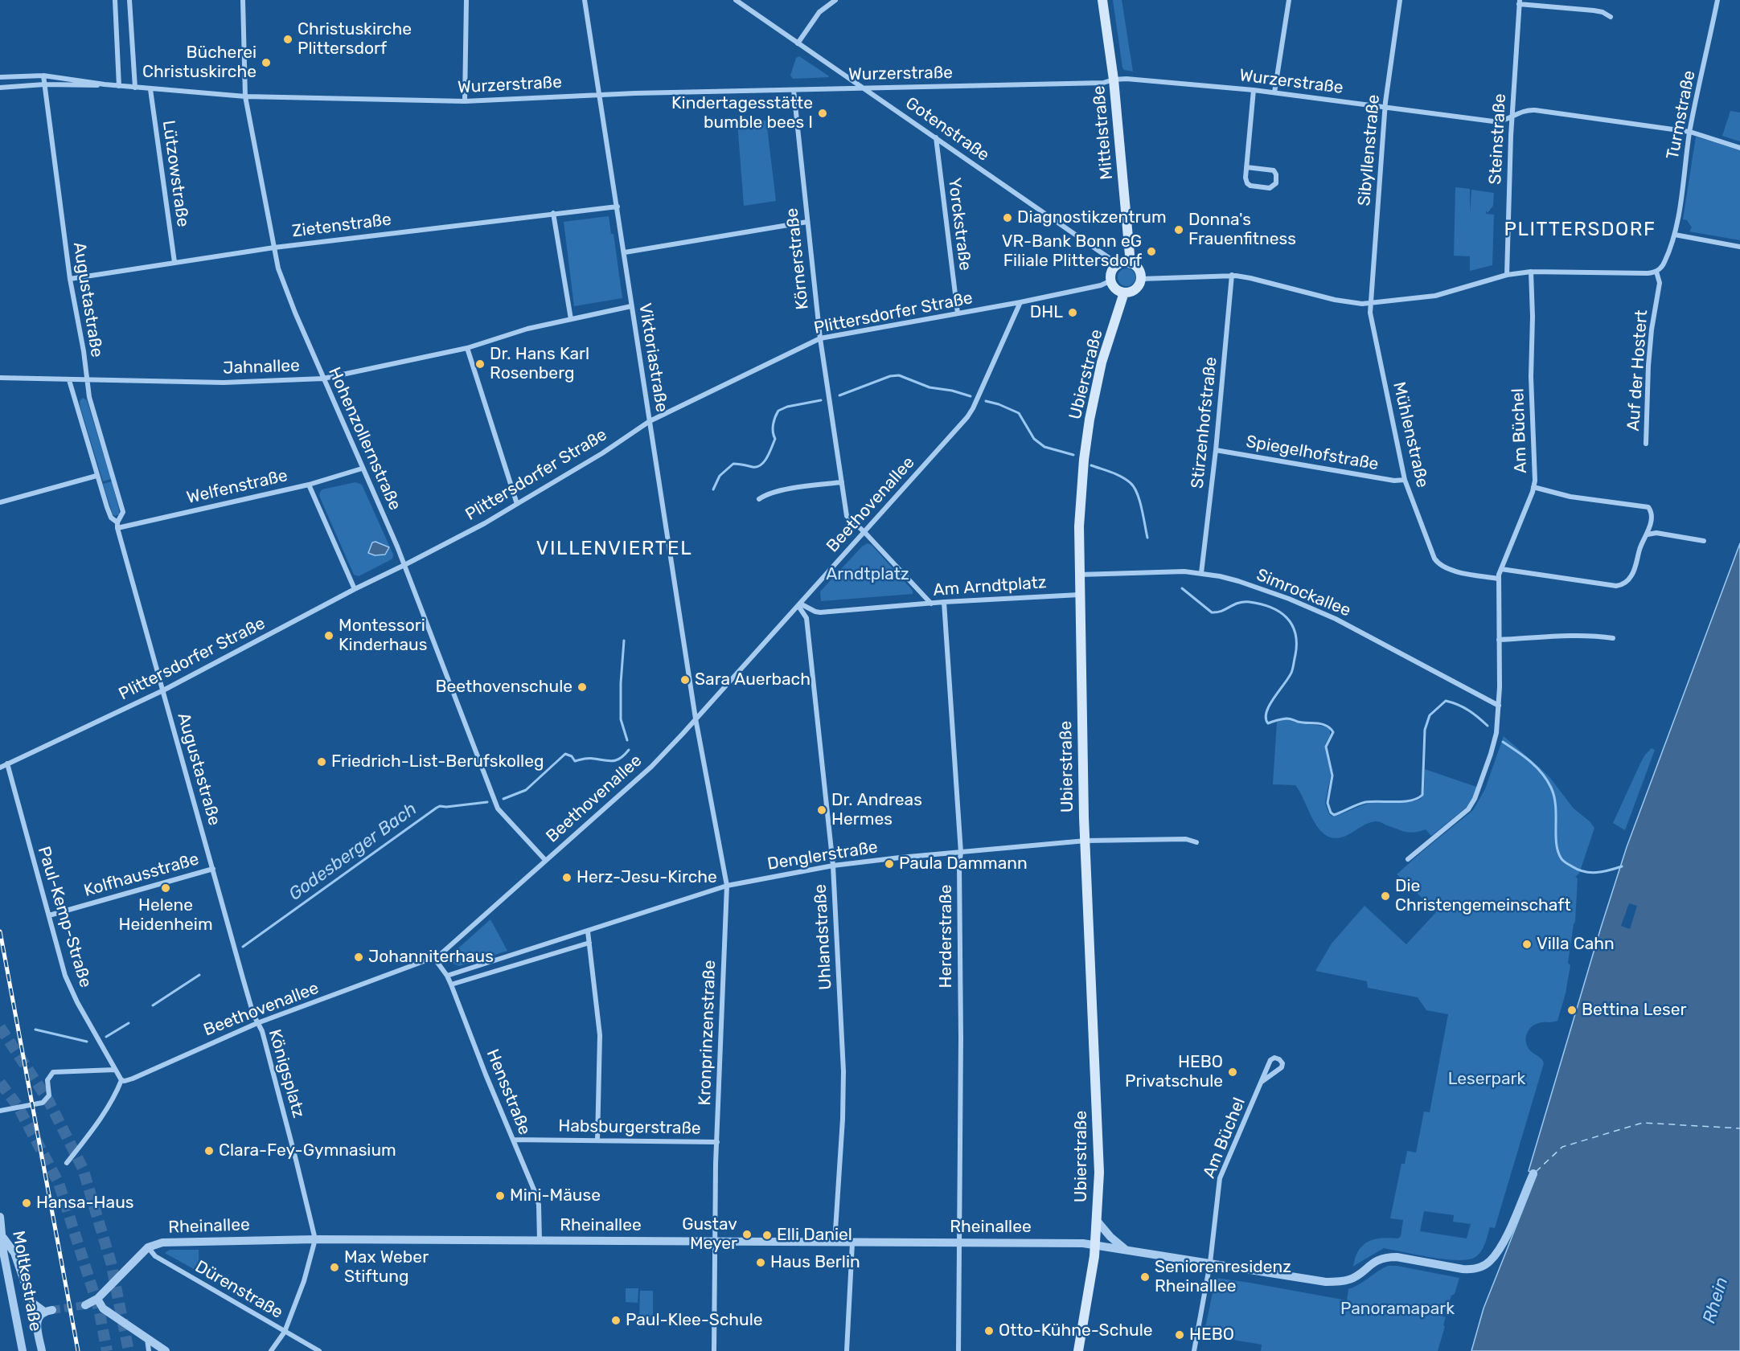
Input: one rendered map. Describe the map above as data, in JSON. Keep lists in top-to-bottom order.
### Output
{
  "streets": {
    "main road": ["Mittelstraße", "Ubierstraße"],
    "street": [
      "Wurzerstraße",
      "Turmstraße",
      "Gotenstraße",
      "Steinstraße",
      "Sibyllenstraße",
      "Lützowstraße",
      "Yorckstraße",
      "Zietenstraße",
      "Körnerstraße",
      "Augustastraße",
      "Plittersdorfer Straße",
      "Viktoriastraße",
      "Jahnallee",
      "Auf der Hostert",
      "Stirzenhofstraße",
      "Am Büchel",
      "Mühlenstraße",
      "Hohenzollernstraße",
      "Spiegelhofstraße",
      "Welfenstraße",
      "Beethovenallee",
      "Am Arndtplatz",
      "Simrockallee",
      "Denglerstraße",
      "Kolfhausstraße",
      "Paul-Kemp-Straße",
      "Herderstraße",
      "Uhlandstraße",
      "Kronprinzenstraße",
      "Königsplatz",
      "Hensstraße",
      "Habsburgerstraße",
      "Rheinallee",
      "Moltkestraße",
      "Dürenstraße"
    ]
  },
  "crossings": [
    ["Wurzerstraße", "Turmstraße"],
    ["Wurzerstraße", "Gotenstraße"],
    ["Wurzerstraße", "Mittelstraße"],
    ["Wurzerstraße", "Steinstraße"],
    ["Wurzerstraße", "Sibyllenstraße"],
    ["Wurzerstraße", "Lützowstraße"],
    ["Wurzerstraße", "Körnerstraße"],
    ["Wurzerstraße", "Augustastraße"],
    ["Wurzerstraße", "Viktoriastraße"],
    ["Wurzerstraße", "Hohenzollernstraße"],
    ["Gotenstraße", "Mittelstraße"],
    ["Gotenstraße", "Yorckstraße"],
    ["Gotenstraße", "Plittersdorfer Straße"],
    ["Gotenstraße", "Ubierstraße"],
    ["Mittelstraße", "Plittersdorfer Straße"],
    ["Mittelstraße", "Ubierstraße"],
    ["Sibyllenstraße", "Mühlenstraße"],
    ["Lützowstraße", "Zietenstraße"],
    ["Yorckstraße", "Plittersdorfer Straße"],
    ["Zietenstraße", "Augustastraße"],
    ["Zietenstraße", "Viktoriastraße"],
    ["Zietenstraße", "Hohenzollernstraße"],
    ["Körnerstraße", "Plittersdorfer Straße"],
    ["Körnerstraße", "Beethovenallee"],
    ["Augustastraße", "Plittersdorfer Straße"],
    ["Augustastraße", "Jahnallee"],
    ["Augustastraße", "Welfenstraße"],
    ["Augustastraße", "Beethovenallee"],
    ["Augustastraße", "Kolfhausstraße"],
    ["Augustastraße", "Königsplatz"],
    ["Plittersdorfer Straße", "Viktoriastraße"],
    ["Plittersdorfer Straße", "Ubierstraße"],
    ["Plittersdorfer Straße", "Hohenzollernstraße"],
    ["Plittersdorfer Straße", "Beethovenallee"],
    ["Plittersdorfer Straße", "Paul-Kemp-Straße"],
    ["Viktoriastraße", "Jahnallee"],
    ["Viktoriastraße", "Beethovenallee"],
    ["Viktoriastraße", "Kronprinzenstraße"],
    ["Jahnallee", "Hohenzollernstraße"],
    ["Ubierstraße", "Am Arndtplatz"],
    ["Ubierstraße", "Simrockallee"],
    ["Ubierstraße", "Denglerstraße"],
    ["Ubierstraße", "Rheinallee"],
    ["Stirzenhofstraße", "Spiegelhofstraße"],
    ["Stirzenhofstraße", "Simrockallee"],
    ["Am Büchel", "Mühlenstraße"],
    ["Am Büchel", "Simrockallee"],
    ["Am Büchel", "Rheinallee"],
    ["Mühlenstraße", "Spiegelhofstraße"],
    ["Hohenzollernstraße", "Welfenstraße"],
    ["Hohenzollernstraße", "Beethovenallee"],
    ["Beethovenallee", "Paul-Kemp-Straße"],
    ["Beethovenallee", "Uhlandstraße"],
    ["Beethovenallee", "Kronprinzenstraße"],
    ["Beethovenallee", "Königsplatz"],
    ["Beethovenallee", "Hensstraße"],
    ["Am Arndtplatz", "Herderstraße"],
    ["Denglerstraße", "Herderstraße"],
    ["Denglerstraße", "Uhlandstraße"],
    ["Denglerstraße", "Kronprinzenstraße"],
    ["Denglerstraße", "Hensstraße"],
    ["Kolfhausstraße", "Paul-Kemp-Straße"],
    ["Herderstraße", "Rheinallee"],
    ["Uhlandstraße", "Rheinallee"],
    ["Kronprinzenstraße", "Habsburgerstraße"],
    ["Kronprinzenstraße", "Rheinallee"],
    ["Königsplatz", "Rheinallee"],
    ["Königsplatz", "Dürenstraße"],
    ["Hensstraße", "Habsburgerstraße"],
    ["Hensstraße", "Rheinallee"],
    ["Rheinallee", "Dürenstraße"]
  ],
  "districts": ["PLITTERSDORF", "VILLENVIERTEL"],
  "water": ["Godesberger Bach", "Rhein"],
  "parks": ["Arndtplatz", "Leserpark", "Panoramapark"],
  "places": [
    "Christuskirche Plittersdorf",
    "Bücherei Christuskirche",
    "Kindertagesstätte bumble bees I",
    "Diagnostikzentrum",
    "Donna's Frauenfitness",
    "VR-Bank Bonn eG Filiale Plittersdorf",
    "DHL",
    "Dr. Hans Karl Rosenberg",
    "Montessori Kinderhaus",
    "Sara Auerbach",
    "Beethovenschule",
    "Friedrich-List-Berufskolleg",
    "Dr. Andreas Hermes",
    "Paula Dammann",
    "Herz-Jesu-Kirche",
    "Helene Heidenheim",
    "Die Christengemeinschaft",
    "Villa Cahn",
    "Johanniterhaus",
    "Bettina Leser",
    "HEBO Privatschule",
    "Clara-Fey-Gymnasium",
    "Mini-Mäuse",
    "Hansa-Haus",
    "Gustav Meyer",
    "Elli Daniel",
    "Haus Berlin",
    "Max Weber Stiftung",
    "Seniorenresidenz Rheinallee",
    "Paul-Klee-Schule",
    "Otto-Kühne-Schule",
    "HEBO"
  ]
}
